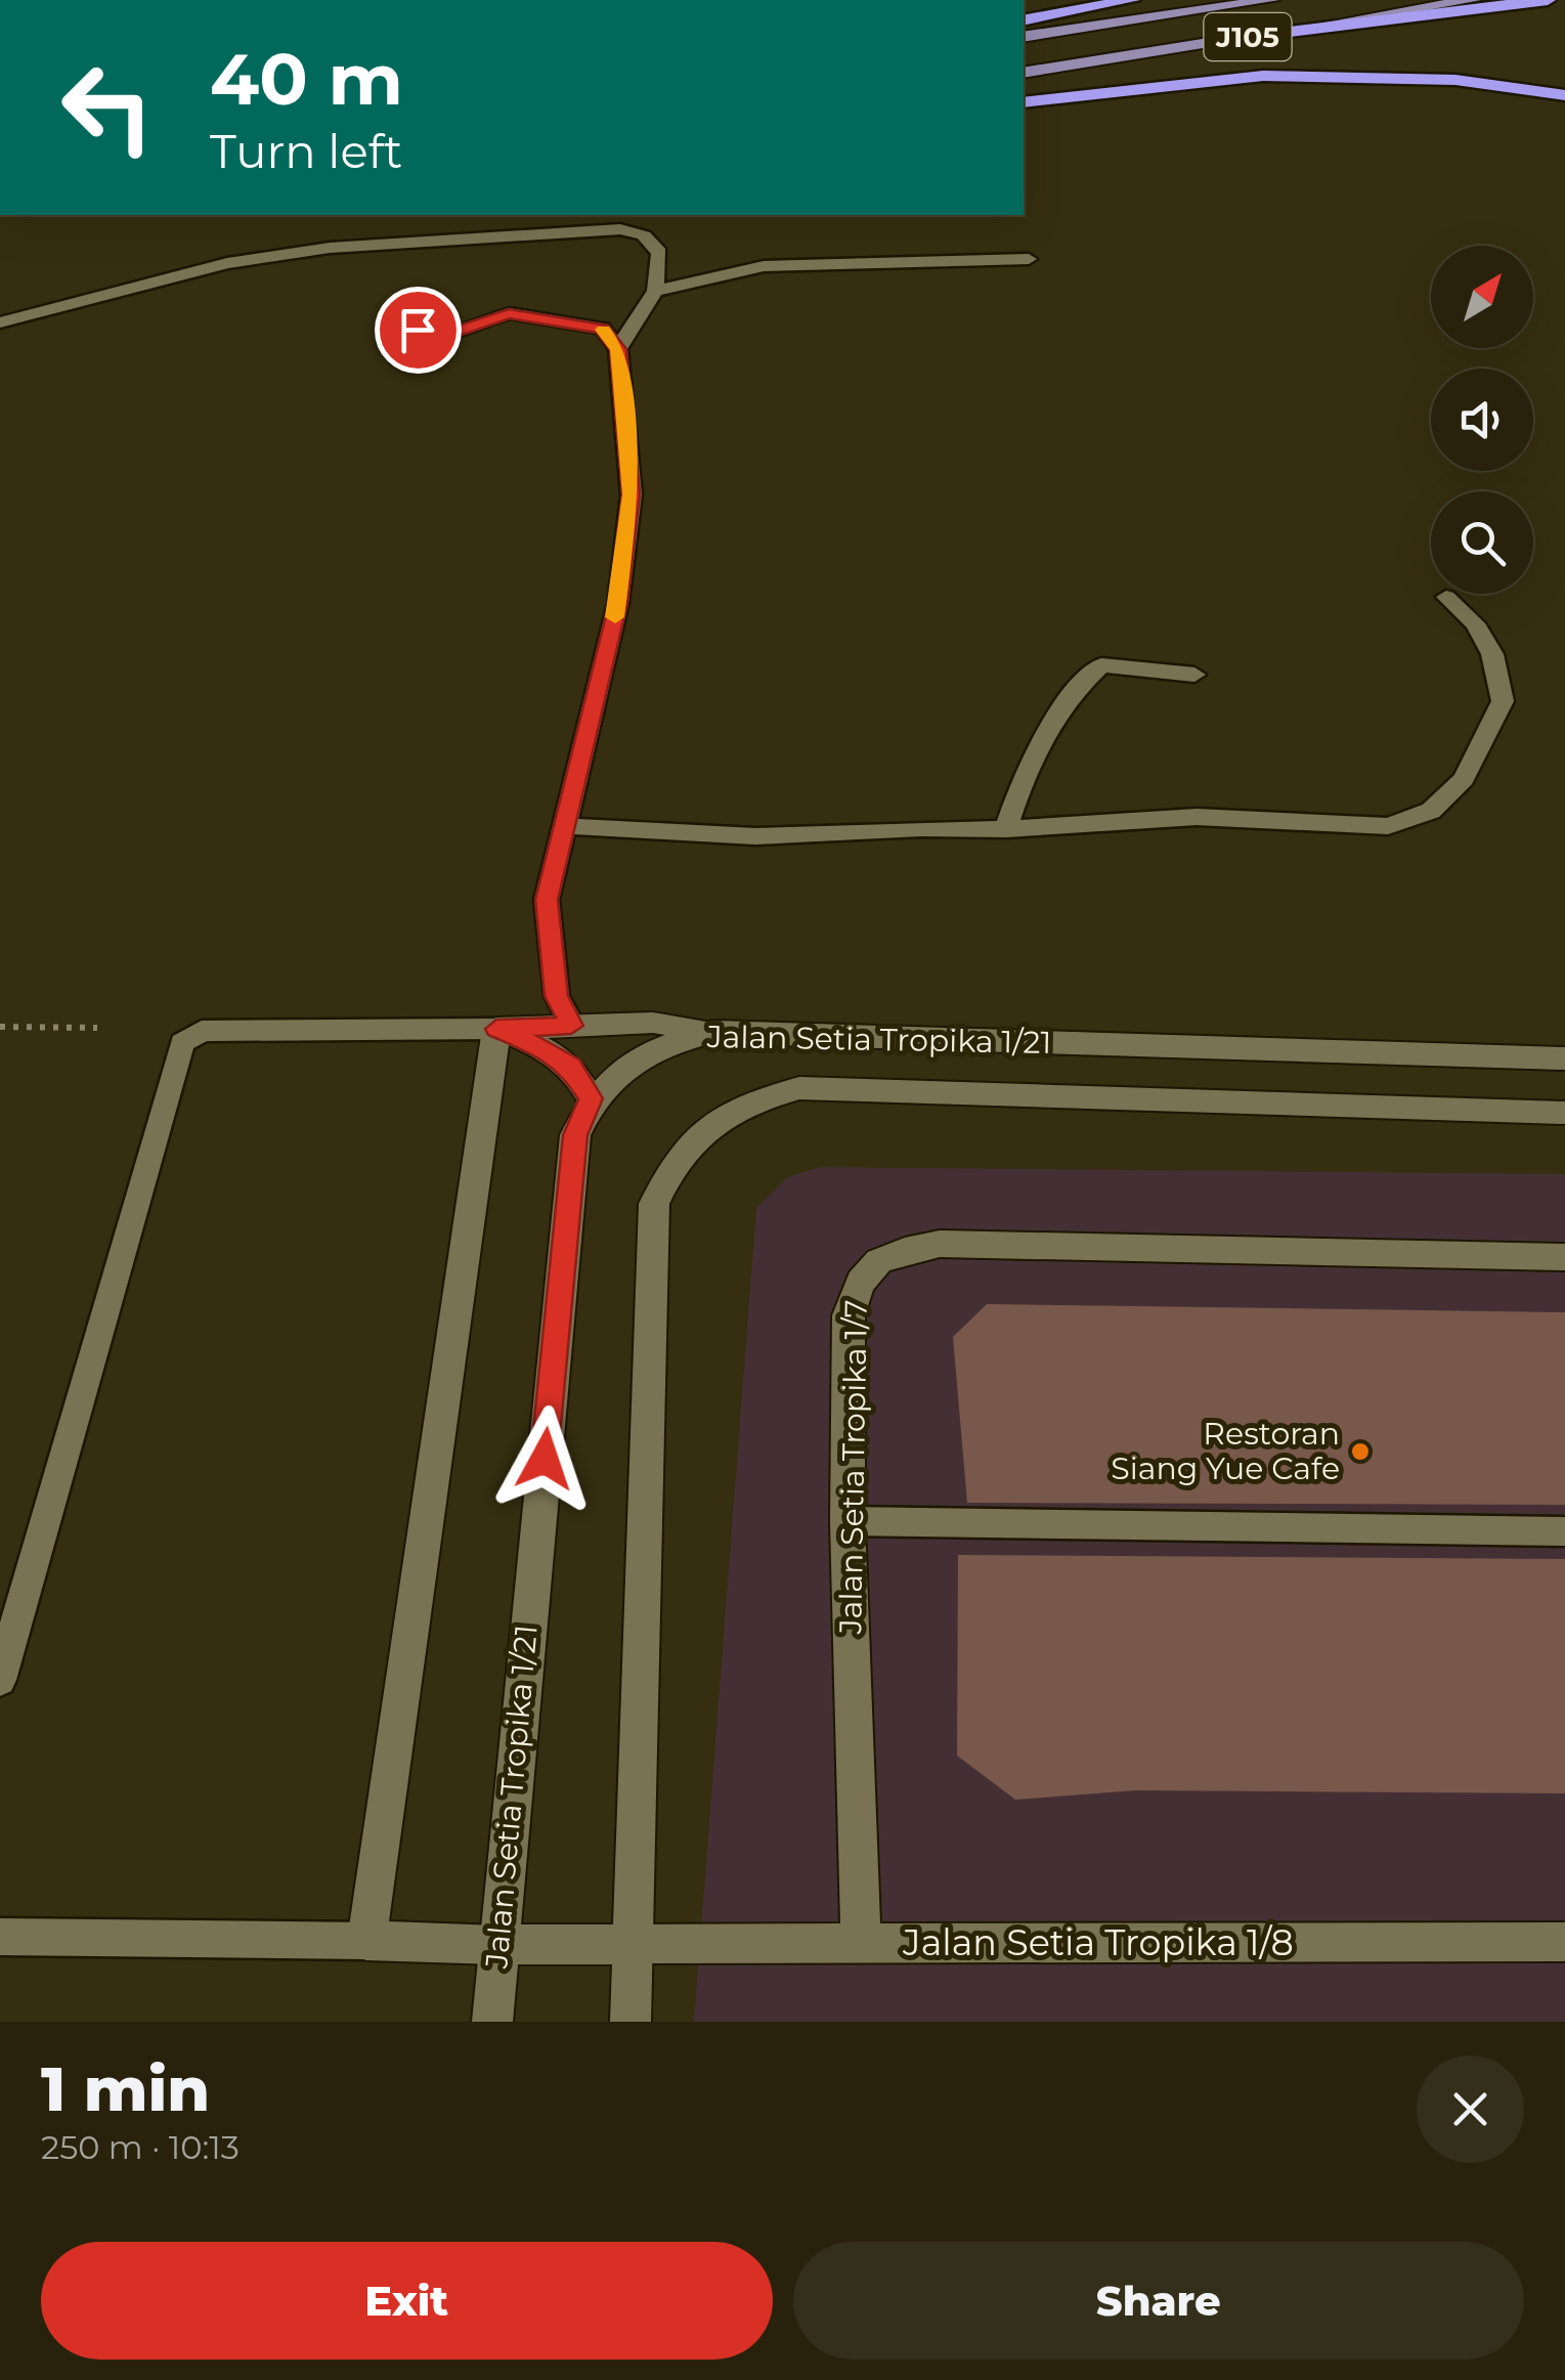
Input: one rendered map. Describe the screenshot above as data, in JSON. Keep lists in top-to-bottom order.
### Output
{
  "streets": {
    "main road": ["J105"],
    "street": ["Jalan Setia Tropika 1/21", "Jalan Setia Tropika 1/7", "Jalan Setia Tropika 1/8"]
  },
  "crossings": [
    ["Jalan Setia Tropika 1/21", "Jalan Setia Tropika 1/8"],
    ["Jalan Setia Tropika 1/7", "Jalan Setia Tropika 1/8"]
  ],
  "places": ["Restoran Siang Yue Cafe"],
  "north": "top right",
  "page": {
    "turn": ["40 m", "Turn left"],
    "heading": ["1 min", "250 m · 10:13"],
    "buttons": ["Exit", "Share"]
  }
}
